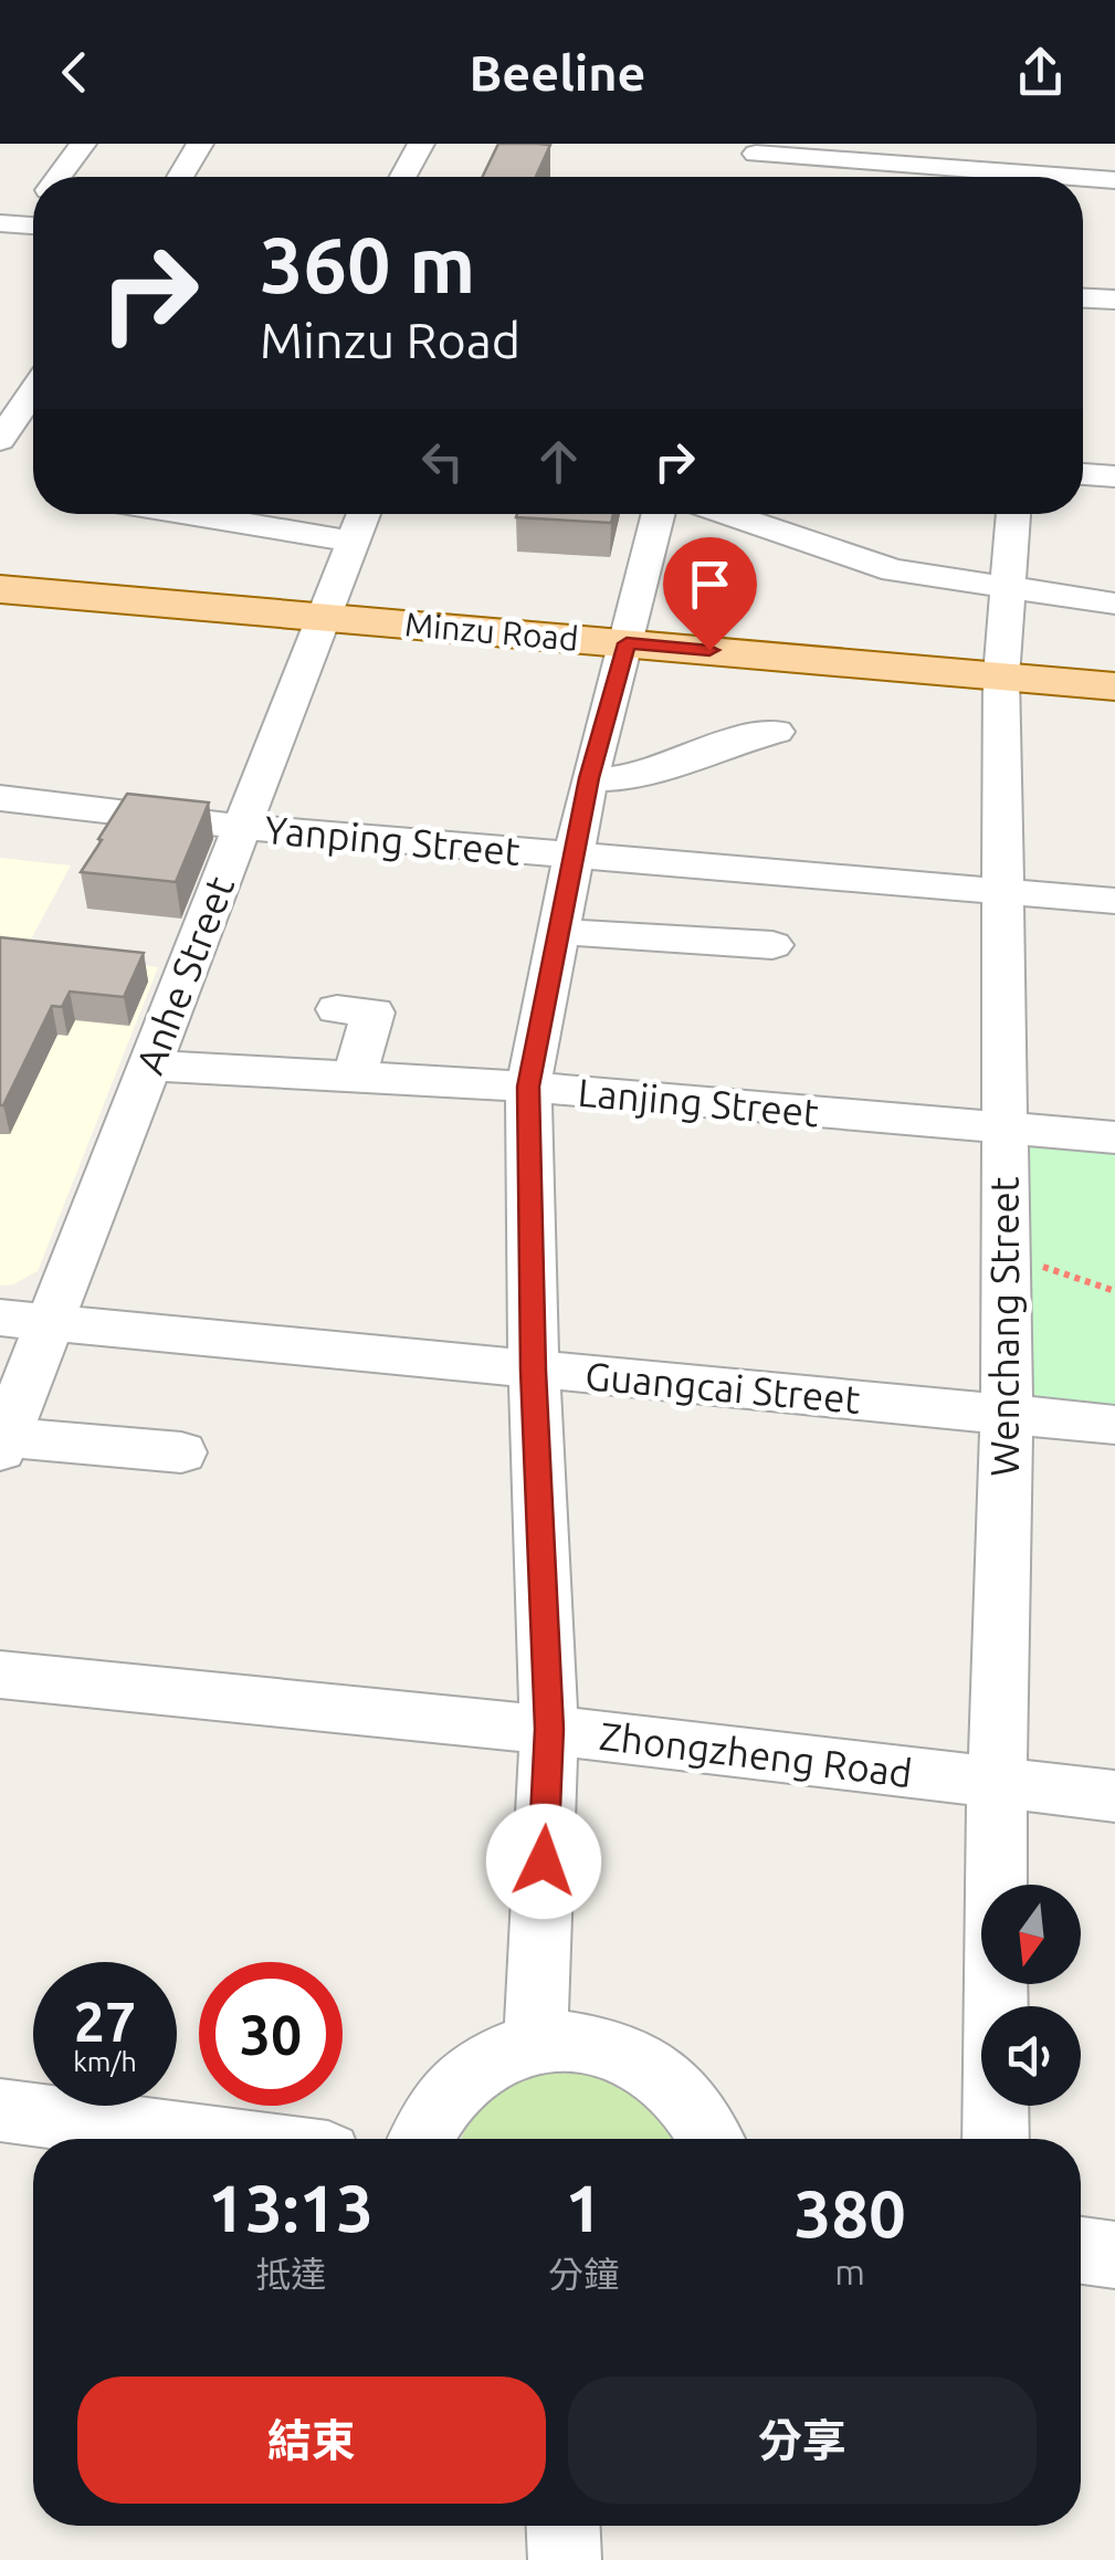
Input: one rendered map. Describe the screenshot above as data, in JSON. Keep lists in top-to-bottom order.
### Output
{
  "streets": {
    "main road": ["Minzu Road"],
    "street": [
      "Yanping Street",
      "Anhe Street",
      "Lanjing Street",
      "Wenchang Street",
      "Guangcai Street",
      "Zhongzheng Road"
    ]
  },
  "crossings": [
    ["Minzu Road", "Anhe Street"],
    ["Minzu Road", "Wenchang Street"],
    ["Yanping Street", "Anhe Street"],
    ["Yanping Street", "Wenchang Street"],
    ["Anhe Street", "Lanjing Street"],
    ["Anhe Street", "Guangcai Street"],
    ["Lanjing Street", "Wenchang Street"],
    ["Wenchang Street", "Guangcai Street"],
    ["Wenchang Street", "Zhongzheng Road"]
  ],
  "north": "bottom",
  "page": {
    "header": "Beeline",
    "turn": ["360 m", "Minzu Road"],
    "speed": "27 km/h",
    "limit": "30",
    "eta": [
      "13:13",
      "抵達",
      "1",
      "分鐘",
      "380",
      "m"
    ],
    "buttons": ["結束", "分享"]
  }
}
